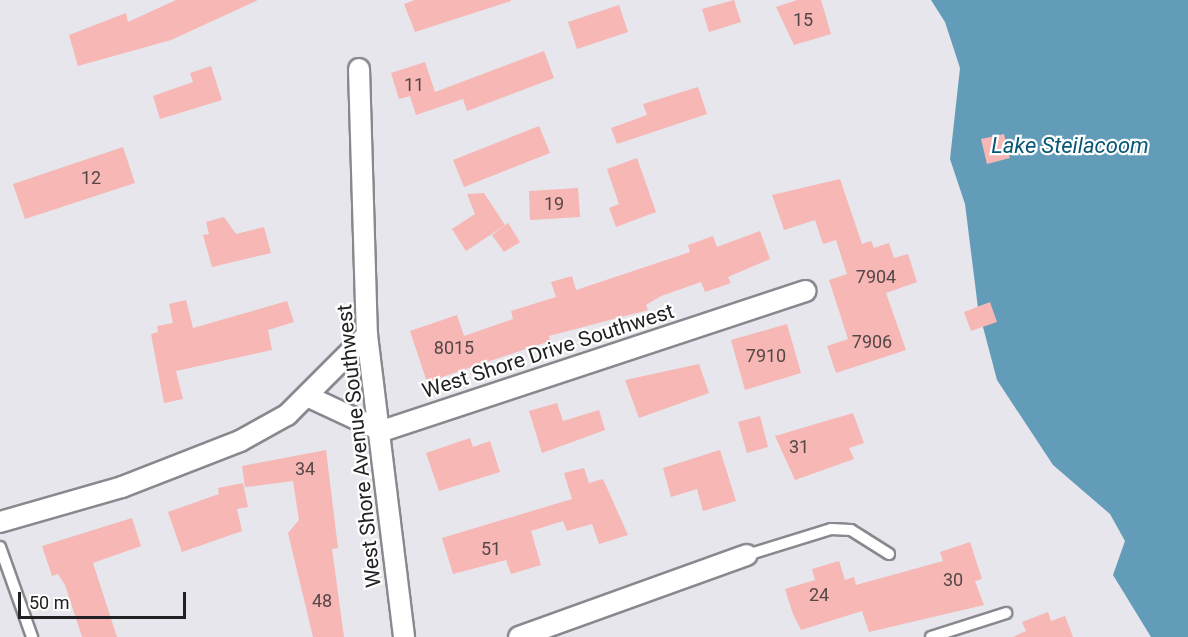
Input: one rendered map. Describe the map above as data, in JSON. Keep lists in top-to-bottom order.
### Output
{
  "streets": {
    "street": ["West Shore Drive Southwest", "West Shore Avenue Southwest"]
  },
  "crossings": [
    ["West Shore Drive Southwest", "West Shore Avenue Southwest"]
  ],
  "water": ["Lake Steilacoom"],
  "house_numbers": [
    "15",
    "11",
    "12",
    "19",
    "7904",
    "7906",
    "8015",
    "7910",
    "31",
    "34",
    "51",
    "30",
    "24",
    "48"
  ],
  "scale_bar": "50 m"
}
